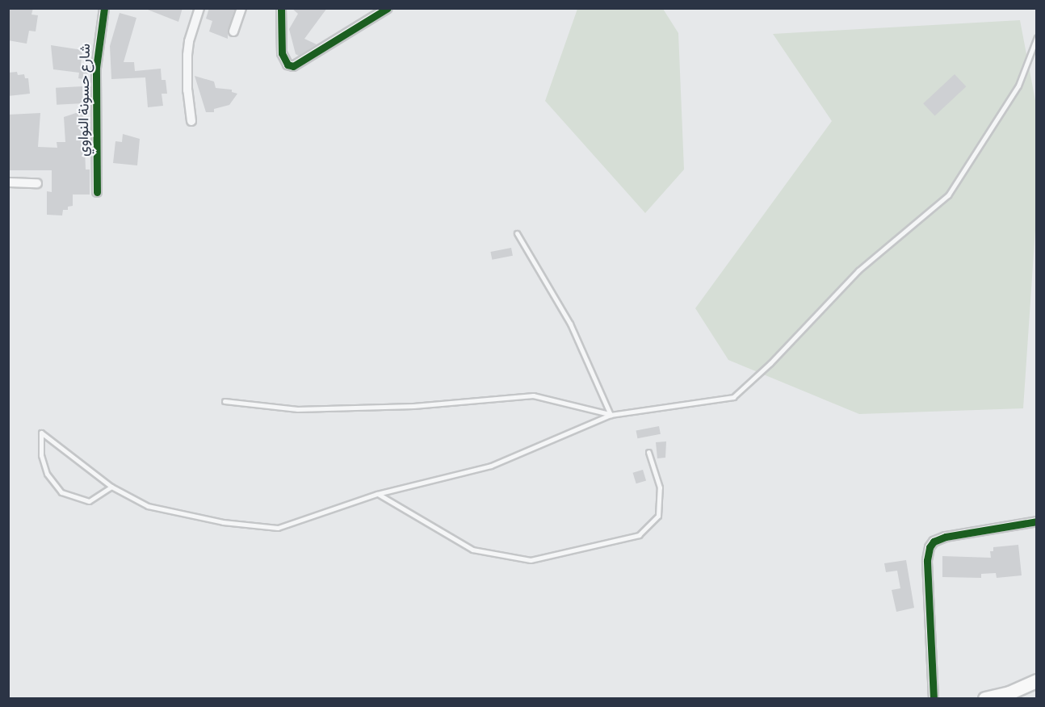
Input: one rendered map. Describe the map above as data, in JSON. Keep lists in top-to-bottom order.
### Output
{
  "streets": {
    "street": ["شارع حسونة النواوي"]
  }
}
